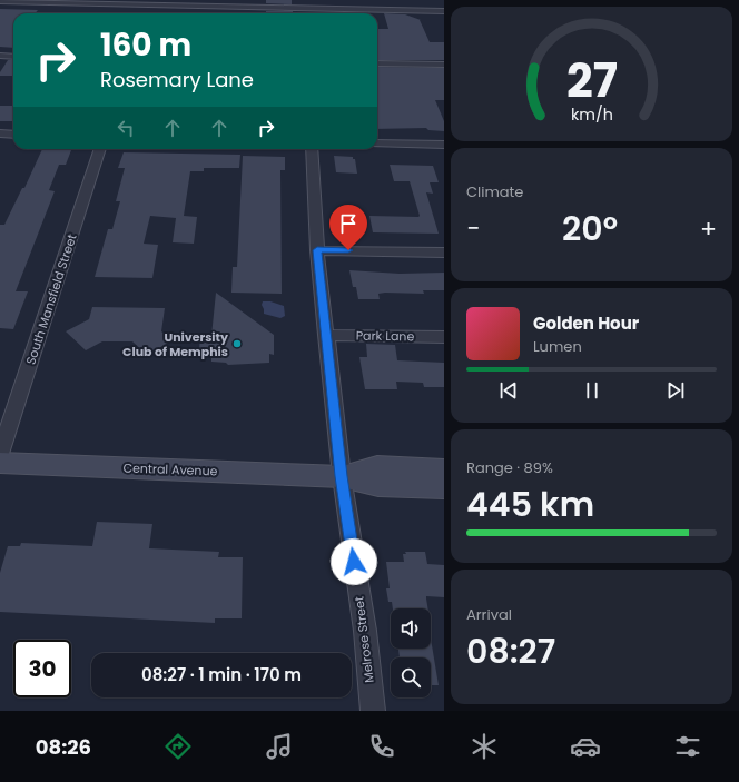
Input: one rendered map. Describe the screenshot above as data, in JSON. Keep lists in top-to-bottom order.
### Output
{
  "streets": {
    "main road": ["Central Avenue"],
    "street": ["South Mansfield Street", "Park Lane", "Melrose Street"]
  },
  "crossings": [
    ["Park Lane", "Melrose Street"],
    ["Central Avenue", "Melrose Street"]
  ],
  "places": ["University Club of Memphis"],
  "page": {
    "turn": ["160 m", "Rosemary Lane"],
    "tile": [
      "Climate",
      ["Range · 89%", "445 km"],
      ["Arrival", "08:27"]
    ],
    "heat": ["−", "20°", "+"],
    "song": ["Golden Hour", "Lumen"],
    "limit": "30",
    "trip": "08:27 · 1 min · 170 m",
    "tabs": "08:26",
    "gauge": ["27", "km/h"]
  }
}
